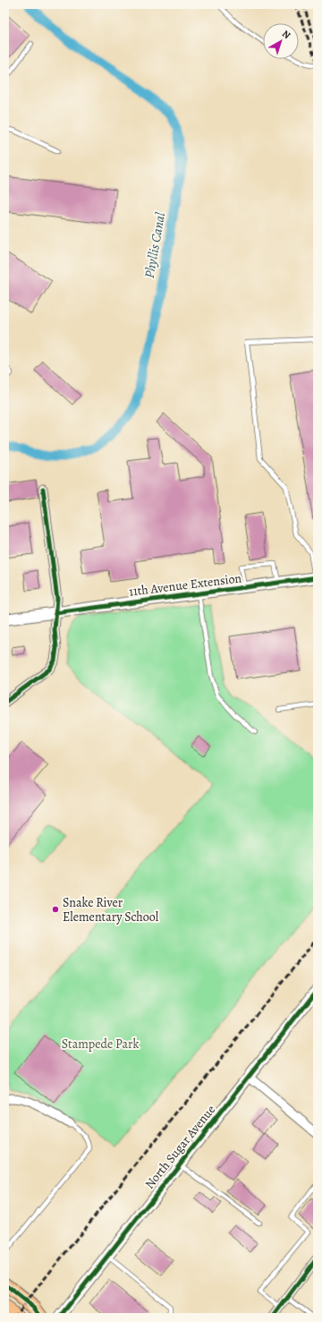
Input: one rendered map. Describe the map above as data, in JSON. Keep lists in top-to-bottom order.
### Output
{
  "streets": {
    "street": ["11th Avenue Extension", "North Sugar Avenue"]
  },
  "water": ["Phyllis Canal"],
  "parks": ["Stampede Park"],
  "places": ["Snake River Elementary School"],
  "north": "top right"
}
